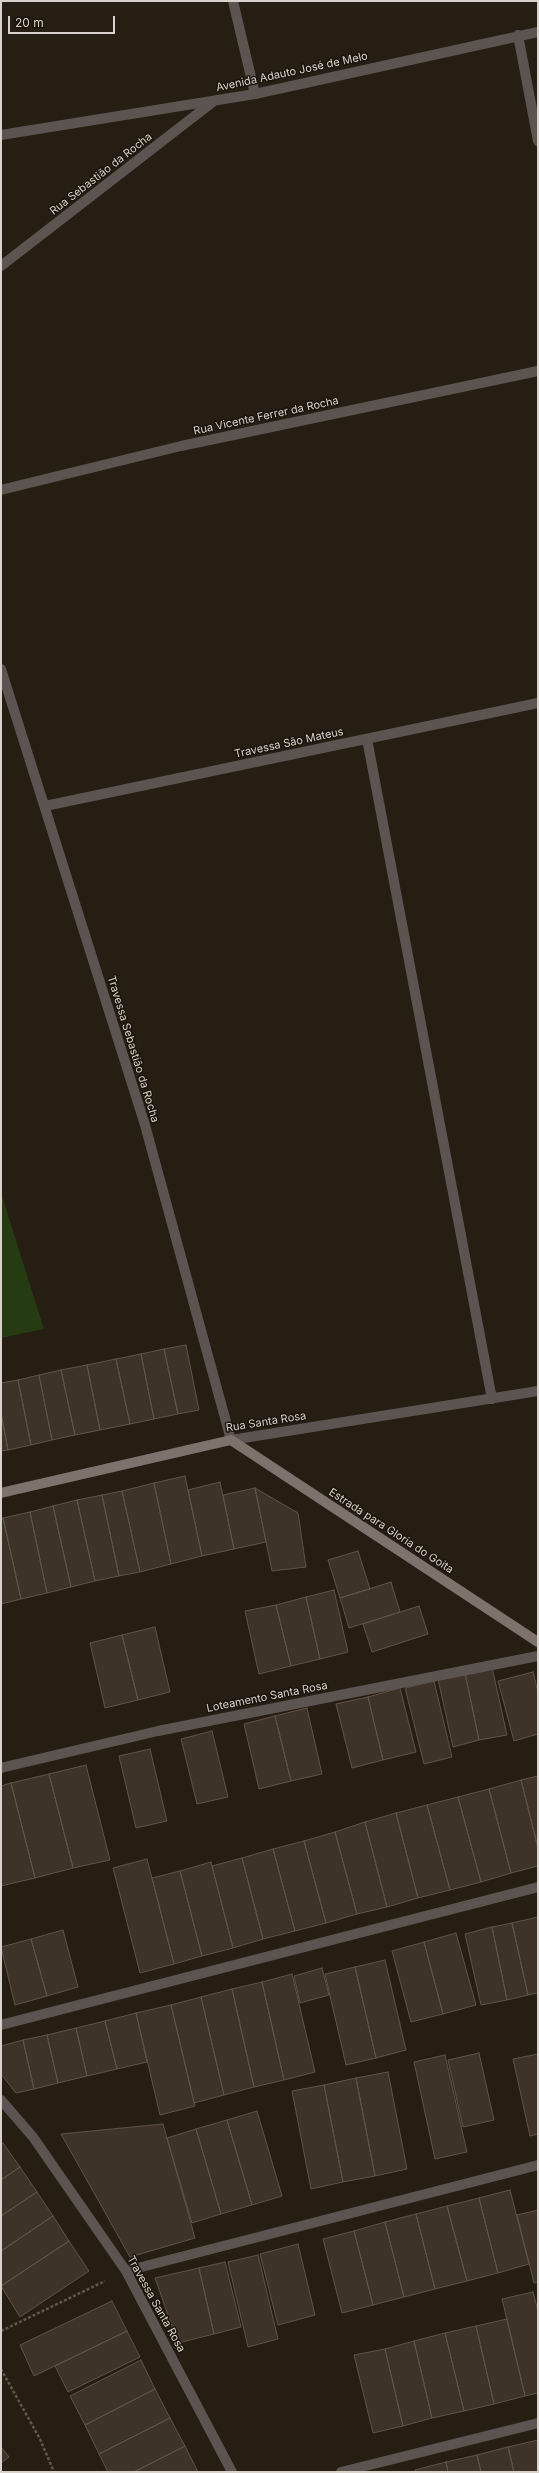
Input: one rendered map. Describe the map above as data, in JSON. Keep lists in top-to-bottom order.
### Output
{
  "streets": {
    "main road": ["Rua Santa Rosa", "Estrada para Gloria do Goita"],
    "street": [
      "Avenida Adauto José de Melo",
      "Rua Sebastião da Rocha",
      "Rua Vicente Ferrer da Rocha",
      "Travessa São Mateus",
      "Travessa Sebastião da Rocha",
      "Loteamento Santa Rosa",
      "Travessa Santa Rosa"
    ]
  },
  "crossings": [
    ["Avenida Adauto José de Melo", "Rua Sebastião da Rocha"],
    ["Travessa São Mateus", "Travessa Sebastião da Rocha"],
    ["Travessa Sebastião da Rocha", "Rua Santa Rosa"],
    ["Travessa Sebastião da Rocha", "Estrada para Gloria do Goita"],
    ["Rua Santa Rosa", "Estrada para Gloria do Goita"]
  ],
  "scale_bar": "20 m"
}
